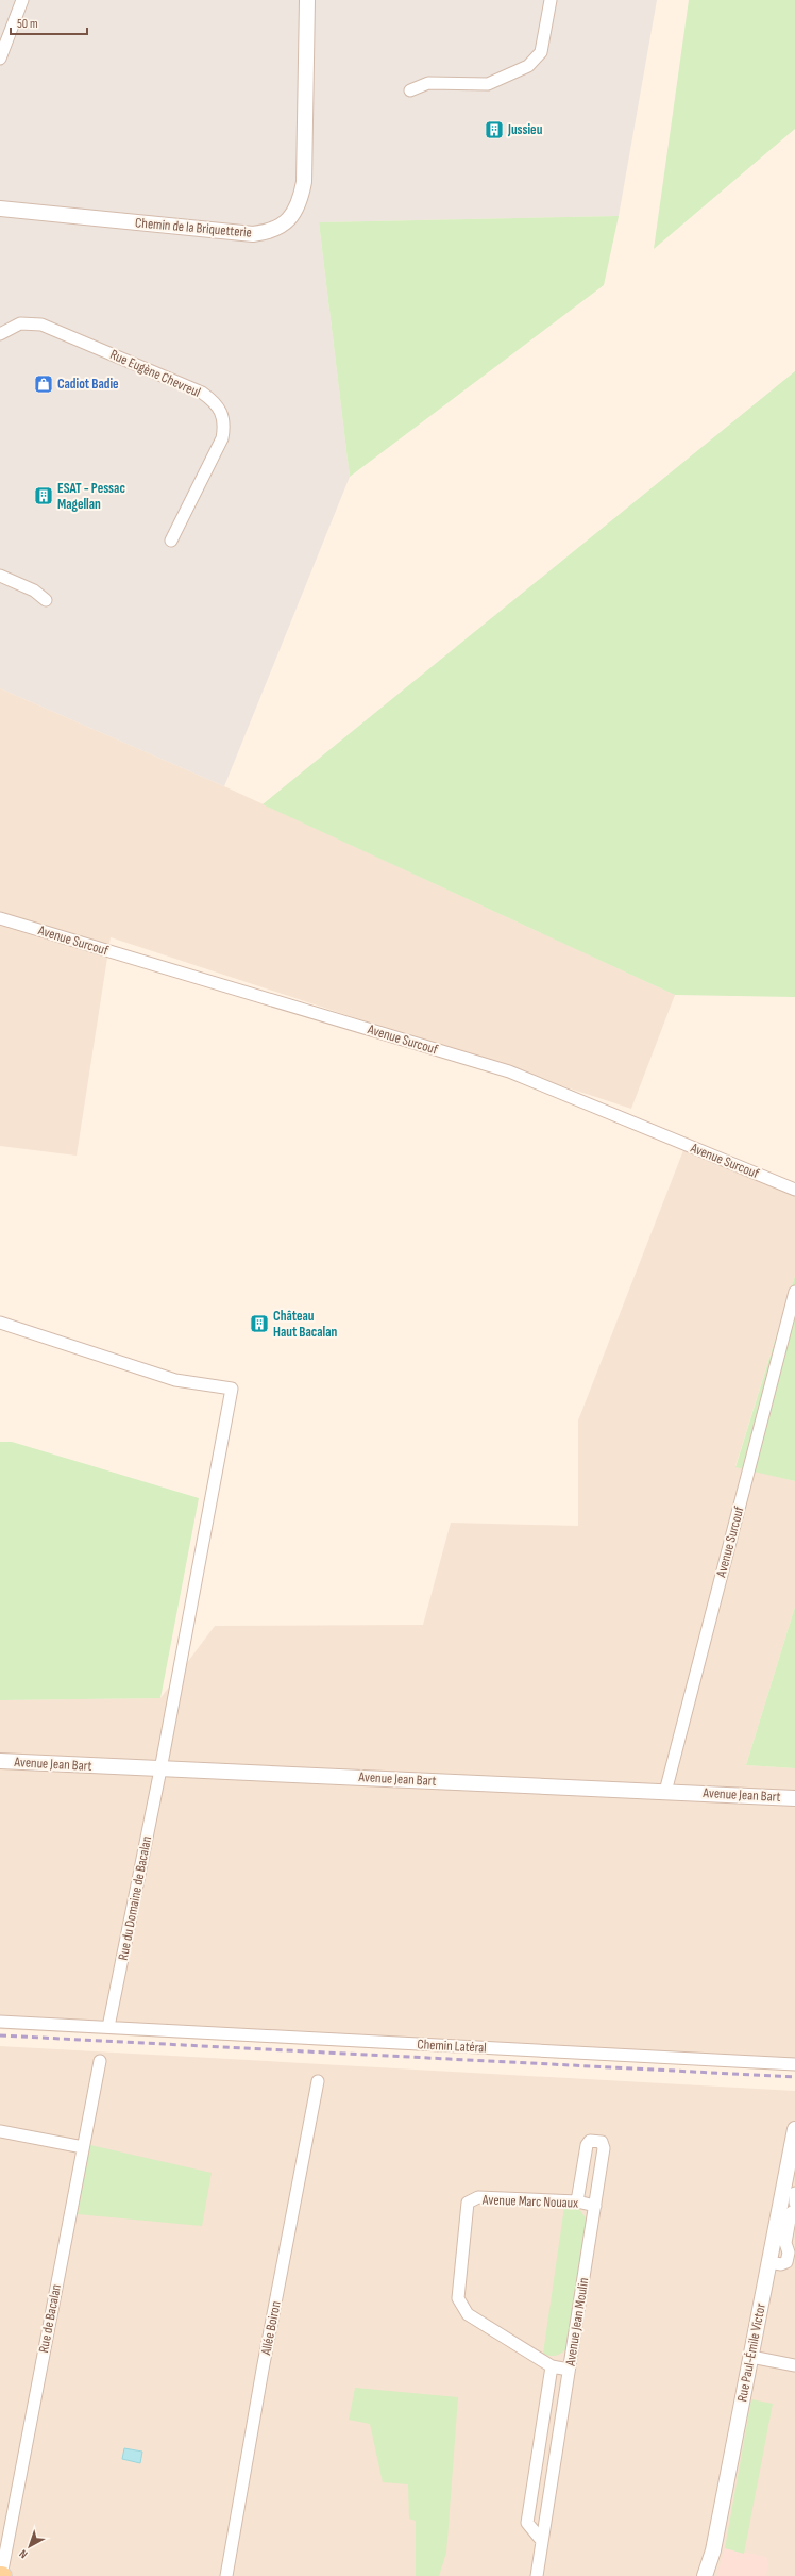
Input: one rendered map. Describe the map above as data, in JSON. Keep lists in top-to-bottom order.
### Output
{
  "streets": {
    "street": [
      "Chemin de la Briquetterie",
      "Rue Eugène Chevreul",
      "Avenue Surcouf",
      "Avenue Jean Bart",
      "Rue du Domaine de Bacalan",
      "Chemin Latéral",
      "Avenue Marc Nouaux",
      "Rue de Bacalan",
      "Avenue Jean Moulin",
      "Allée Boiron",
      "Rue Paul-Émile Victor"
    ]
  },
  "crossings": [
    ["Avenue Surcouf", "Avenue Jean Bart"],
    ["Avenue Jean Bart", "Rue du Domaine de Bacalan"],
    ["Rue du Domaine de Bacalan", "Chemin Latéral"],
    ["Avenue Marc Nouaux", "Avenue Jean Moulin"]
  ],
  "places": {
    "building": ["Jussieu", "ESAT - Pessac Magellan", "Château Haut Bacalan"],
    "shop": ["Cadiot Badie"]
  },
  "scale_bar": "50 m",
  "north": "bottom left"
}
